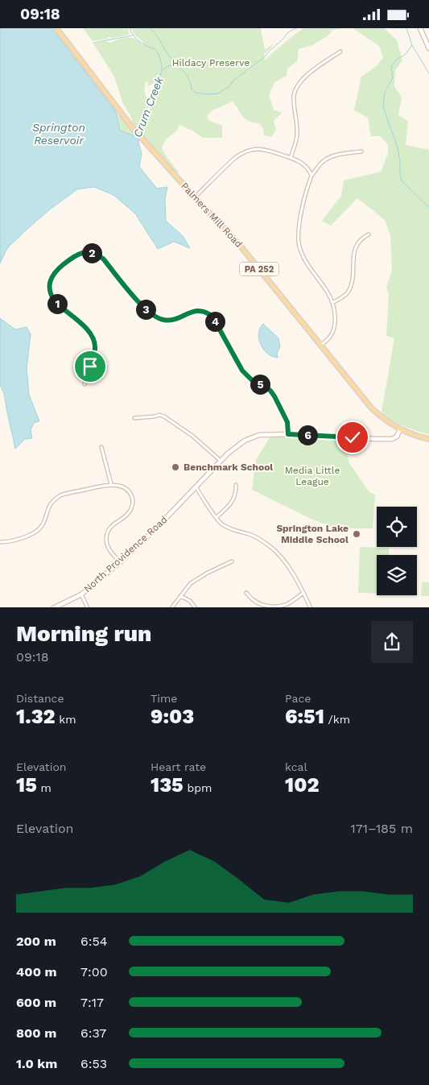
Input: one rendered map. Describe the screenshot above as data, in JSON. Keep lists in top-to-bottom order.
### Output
{
  "streets": {
    "main road": ["Palmers Mill Road", "PA 252", "North Providence Road"]
  },
  "crossings": [
    ["Palmers Mill Road", "PA 252"],
    ["Palmers Mill Road", "North Providence Road"],
    ["PA 252", "North Providence Road"]
  ],
  "water": ["Crum Creek", "Springton Reservoir"],
  "parks": ["Hildacy Preserve", "Media Little League"],
  "places": ["Benchmark School", "Springton Lake Middle School"],
  "page": {
    "status": "09:18",
    "pins": [
      "2",
      "1",
      "3",
      "4",
      "5",
      "6"
    ],
    "heading": ["Morning run", "09:18"],
    "stats": [
      ["Distance", "1.32 km"],
      ["Time", "9:03"],
      ["Pace", "6:51 /km"],
      ["Elevation", "15 m"],
      ["Heart rate", "135 bpm"],
      ["kcal", "102"]
    ],
    "chart": ["Elevation", "171–185 m"],
    "list": [
      {
        "name": "200 m",
        "note": "6:54"
      },
      {
        "name": "400 m",
        "note": "7:00"
      },
      {
        "name": "600 m",
        "note": "7:17"
      },
      {
        "name": "800 m",
        "note": "6:37"
      },
      {
        "name": "1.0 km",
        "note": "6:53"
      }
    ]
  }
}
